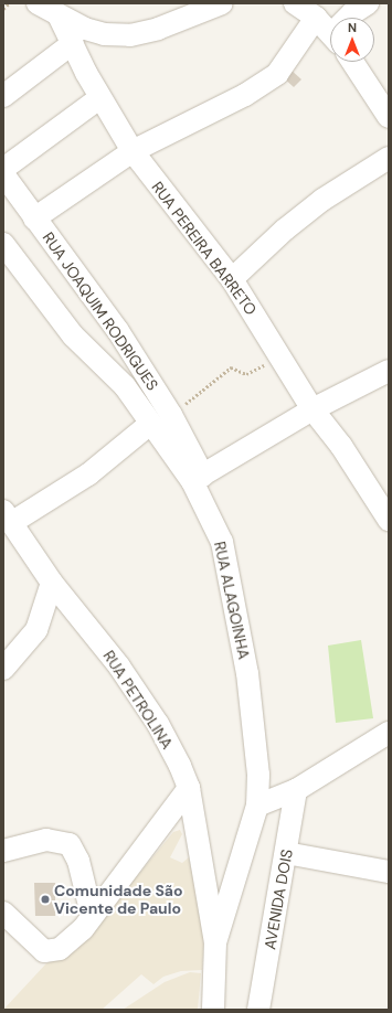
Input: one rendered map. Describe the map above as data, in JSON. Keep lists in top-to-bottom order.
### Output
{
  "streets": {
    "street": [
      "RUA PEREIRA BARRETO",
      "RUA JOAQUIM RODRIGUES",
      "RUA ALAGOINHA",
      "RUA PETROLINA",
      "AVENIDA DOIS"
    ]
  },
  "crossings": [
    ["RUA JOAQUIM RODRIGUES", "RUA ALAGOINHA"],
    ["RUA ALAGOINHA", "RUA PETROLINA"]
  ],
  "places": ["Comunidade São Vicente de Paulo"],
  "north": "top"
}
